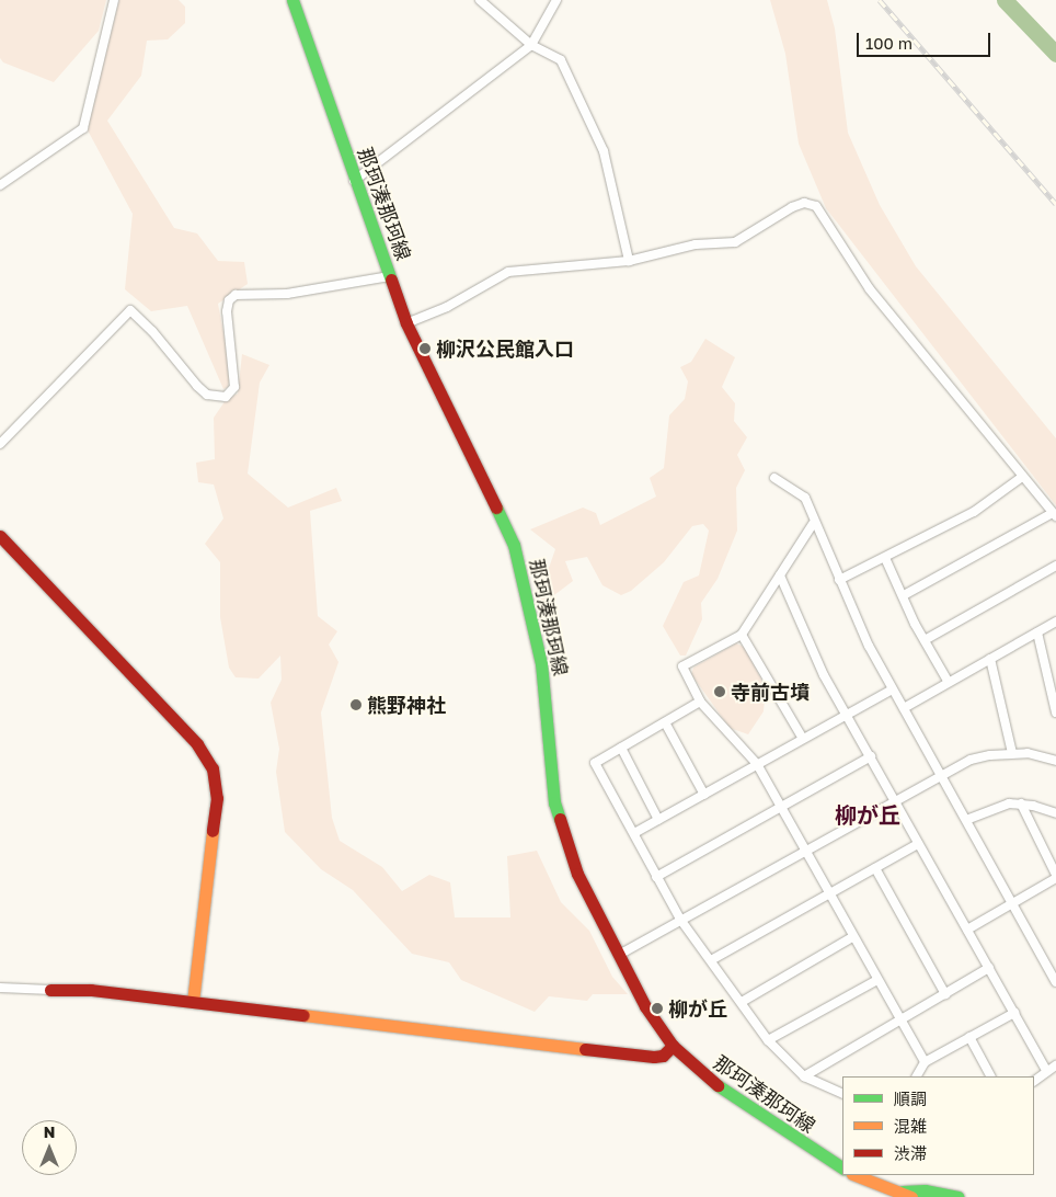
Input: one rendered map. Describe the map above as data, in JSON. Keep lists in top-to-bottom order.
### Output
{
  "streets": {
    "main road": ["那珂湊那珂線"]
  },
  "districts": ["柳が丘"],
  "places": [
    "柳沢公民館入口",
    "寺前古墳",
    "熊野神社",
    "柳が丘"
  ],
  "legend": ["順調", "混雑", "渋滞"],
  "scale_bar": "100 m",
  "north": "top"
}
